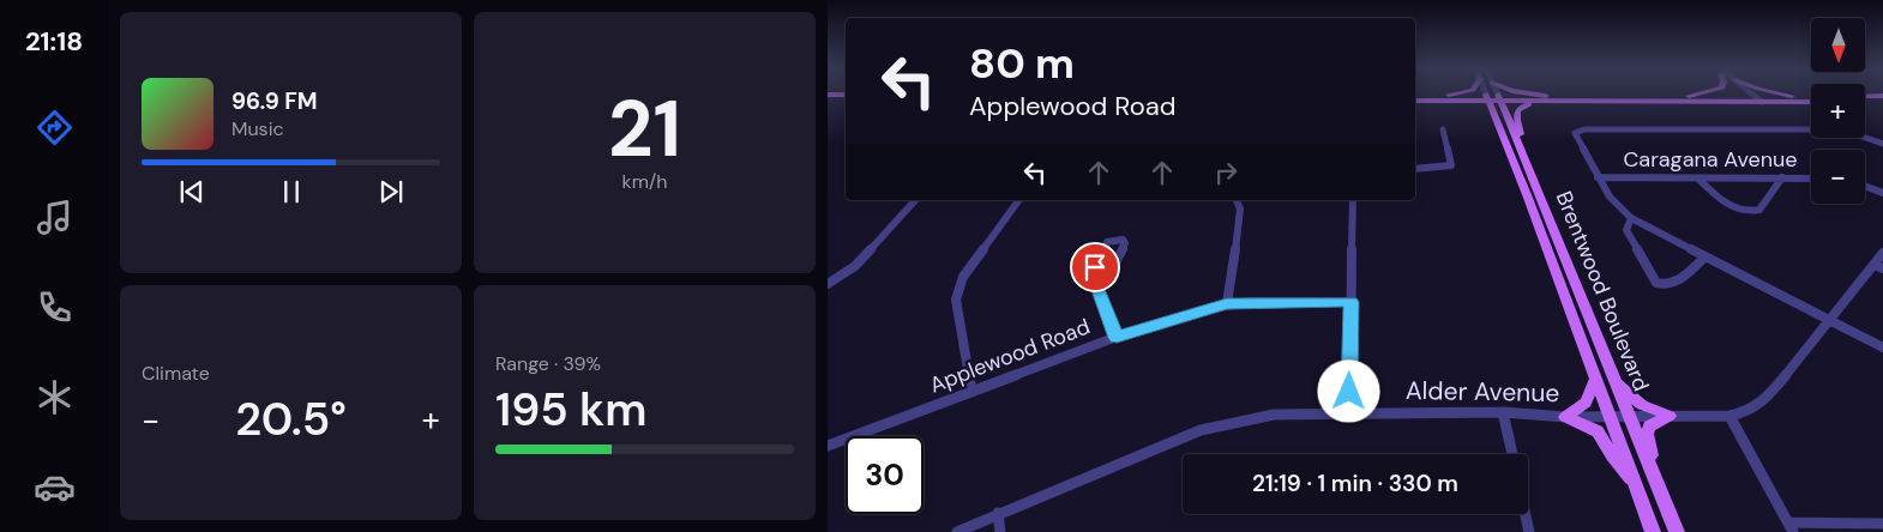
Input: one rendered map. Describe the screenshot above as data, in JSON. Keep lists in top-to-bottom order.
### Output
{
  "streets": {
    "main road": ["Brentwood Boulevard"],
    "street": ["Caragana Avenue", "Applewood Road", "Alder Avenue"]
  },
  "crossings": [
    ["Brentwood Boulevard", "Alder Avenue"]
  ],
  "north": "bottom",
  "page": {
    "tabs": "21:18",
    "tile": [
      ["21", "km/h"],
      "Climate",
      ["Range · 39%", "195 km"]
    ],
    "map_buttons": ["+", "−"],
    "turn": ["80 m", "Applewood Road"],
    "song": ["96.9 FM", "Music"],
    "heat": ["−", "20.5°", "+"],
    "limit": "30",
    "trip": "21:19 · 1 min · 330 m"
  }
}
